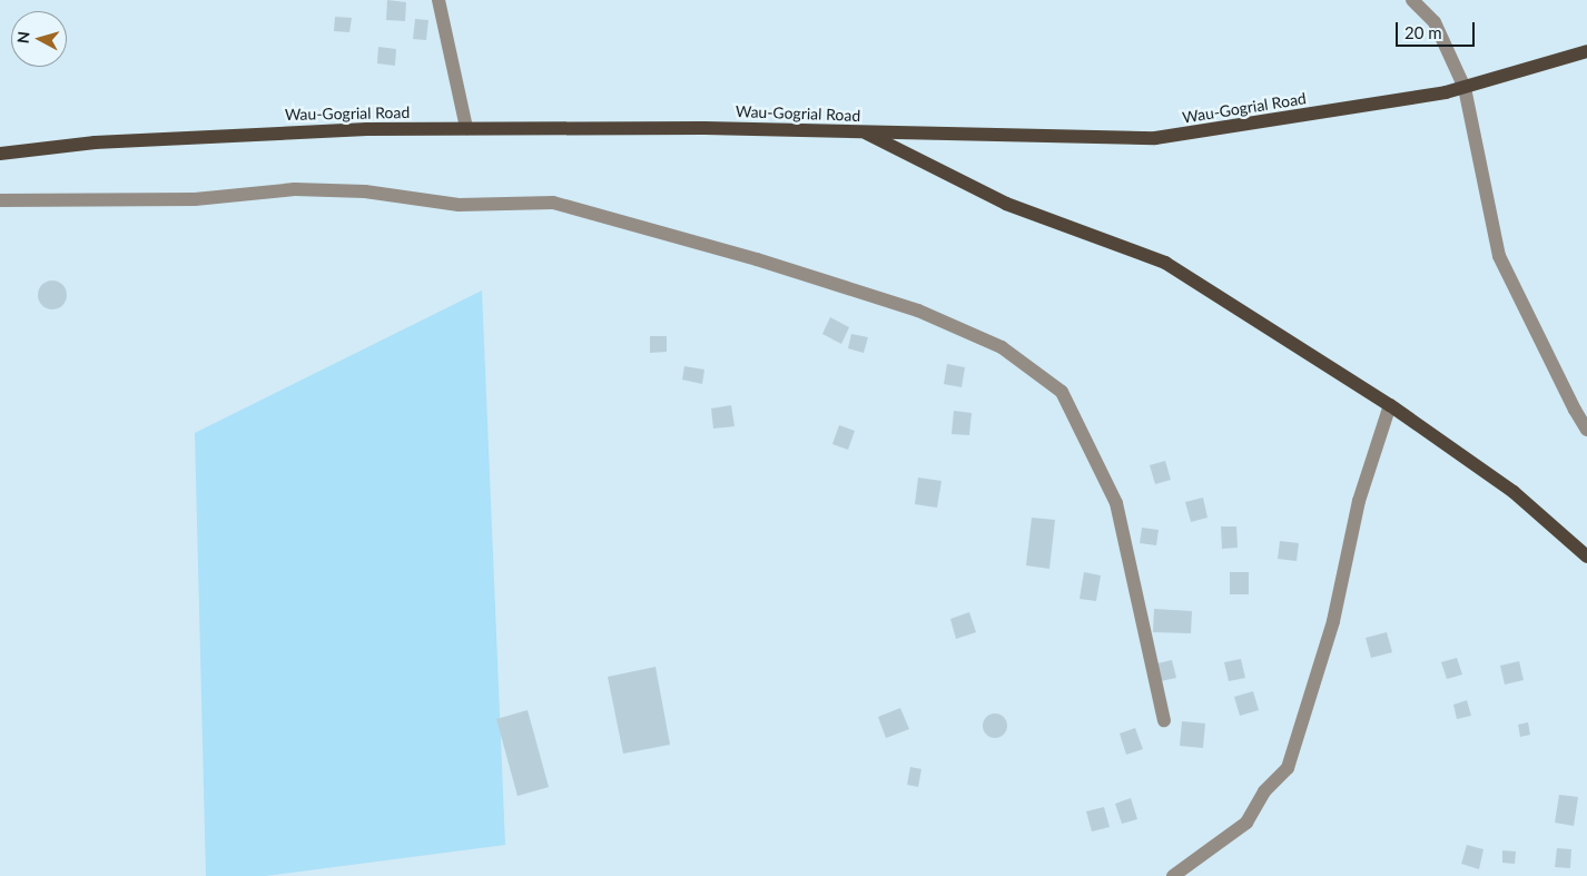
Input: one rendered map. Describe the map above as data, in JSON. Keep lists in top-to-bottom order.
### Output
{
  "streets": {
    "main road": ["Wau-Gogrial Road"]
  },
  "scale_bar": "20 m",
  "north": "left"
}
